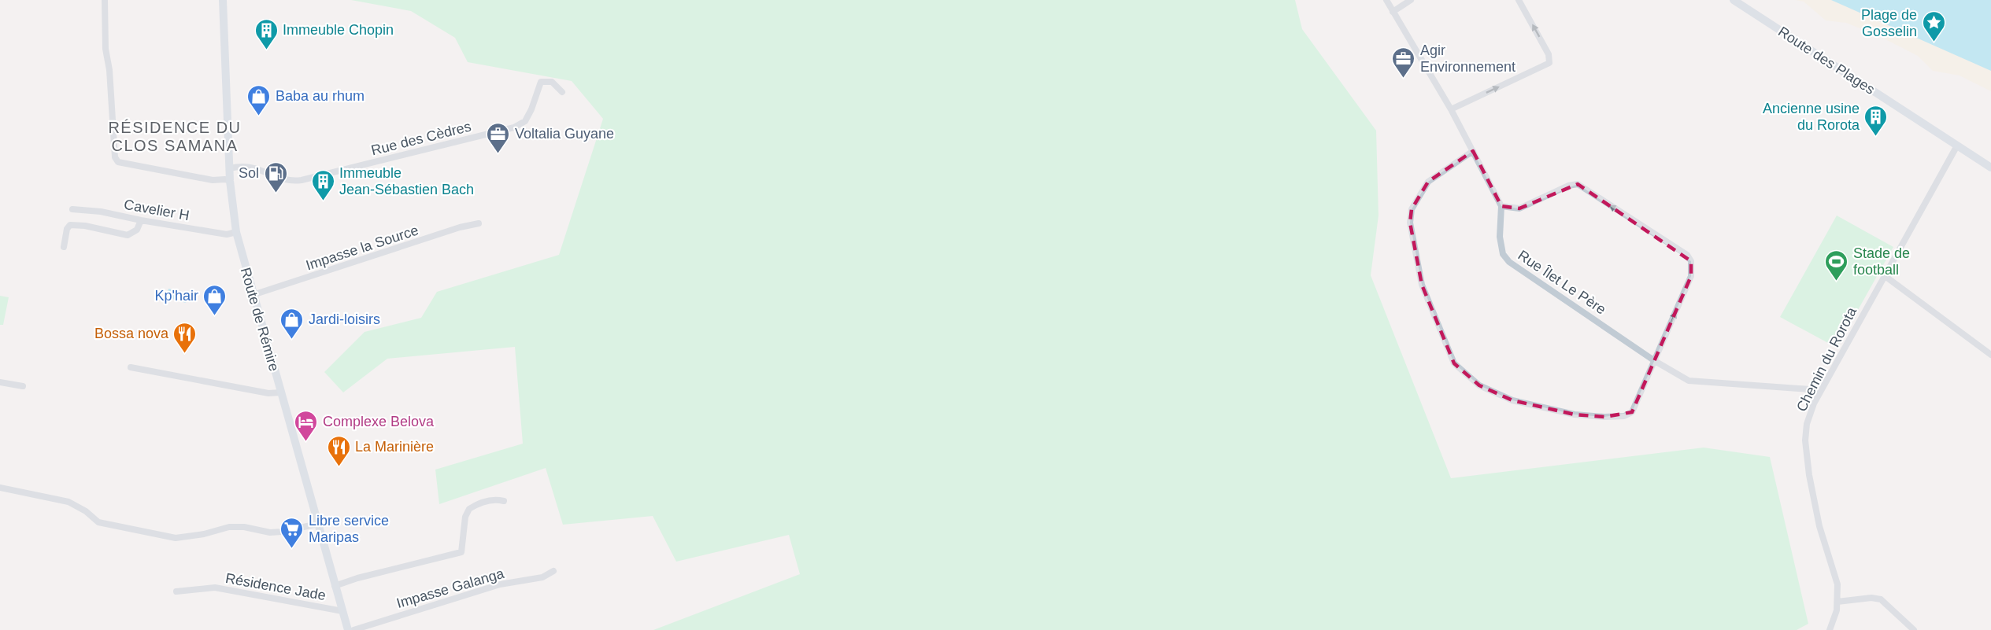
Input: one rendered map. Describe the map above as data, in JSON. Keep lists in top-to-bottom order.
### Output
{
  "streets": {
    "main road": ["Route des Plages", "Route de Rémire"],
    "street": [
      "Rue des Cèdres",
      "Cavelier H",
      "Impasse la Source",
      "Rue Îlet Le Père",
      "Chemin du Rorota",
      "Résidence Jade",
      "Impasse Galanga"
    ]
  },
  "crossings": [
    ["Route des Plages", "Chemin du Rorota"],
    ["Rue des Cèdres", "Route de Rémire"],
    ["Cavelier H", "Route de Rémire"],
    ["Impasse la Source", "Route de Rémire"],
    ["Rue Îlet Le Père", "Chemin du Rorota"],
    ["Route de Rémire", "Résidence Jade"]
  ],
  "districts": ["RÉSIDENCE DU CLOS SAMANA"],
  "places": {
    "place": ["Plage de Gosselin"],
    "building": ["Immeuble Chopin", "Ancienne usine du Rorota", "Immeuble Jean-Sébastien Bach"],
    "office": ["Agir Environnement", "Voltalia Guyane"],
    "shop": ["Baba au rhum", "Kp'hair", "Jardi-loisirs"],
    "fuel station": ["Sol"],
    "sports": ["Stade de football"],
    "restaurant": ["Bossa nova", "La Marinière"],
    "hotel": ["Complexe Belova"],
    "supermarket": ["Libre service Maripas"]
  }
}
